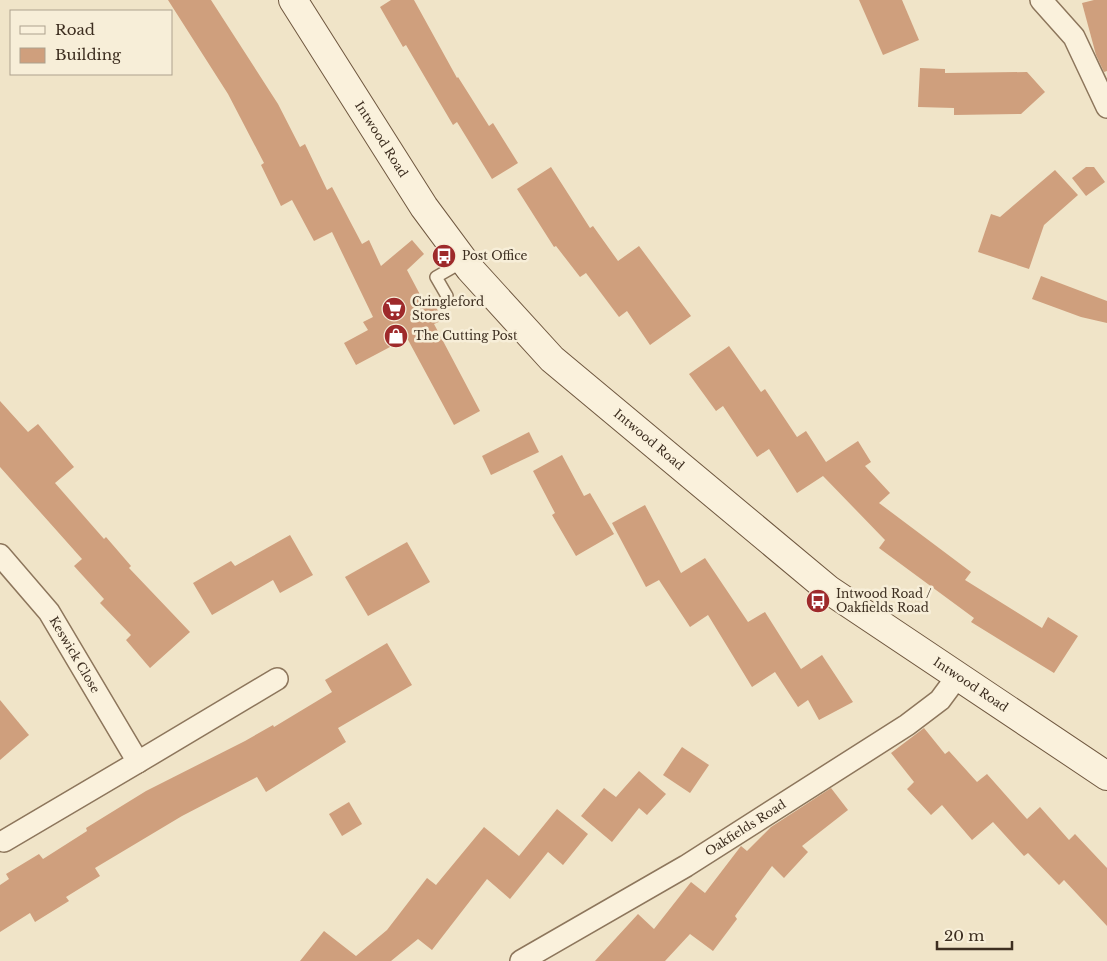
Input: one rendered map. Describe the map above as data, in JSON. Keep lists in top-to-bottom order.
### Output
{
  "streets": {
    "street": ["Intwood Road", "Keswick Close", "Oakfields Road"]
  },
  "crossings": [
    ["Intwood Road", "Oakfields Road"]
  ],
  "places": {
    "bus stop": ["Post Office", "Intwood Road / Oakfields Road"],
    "supermarket": ["Cringleford Stores"],
    "shop": ["The Cutting Post"]
  },
  "legend": ["Road", "Building"],
  "scale_bar": "20 m"
}
